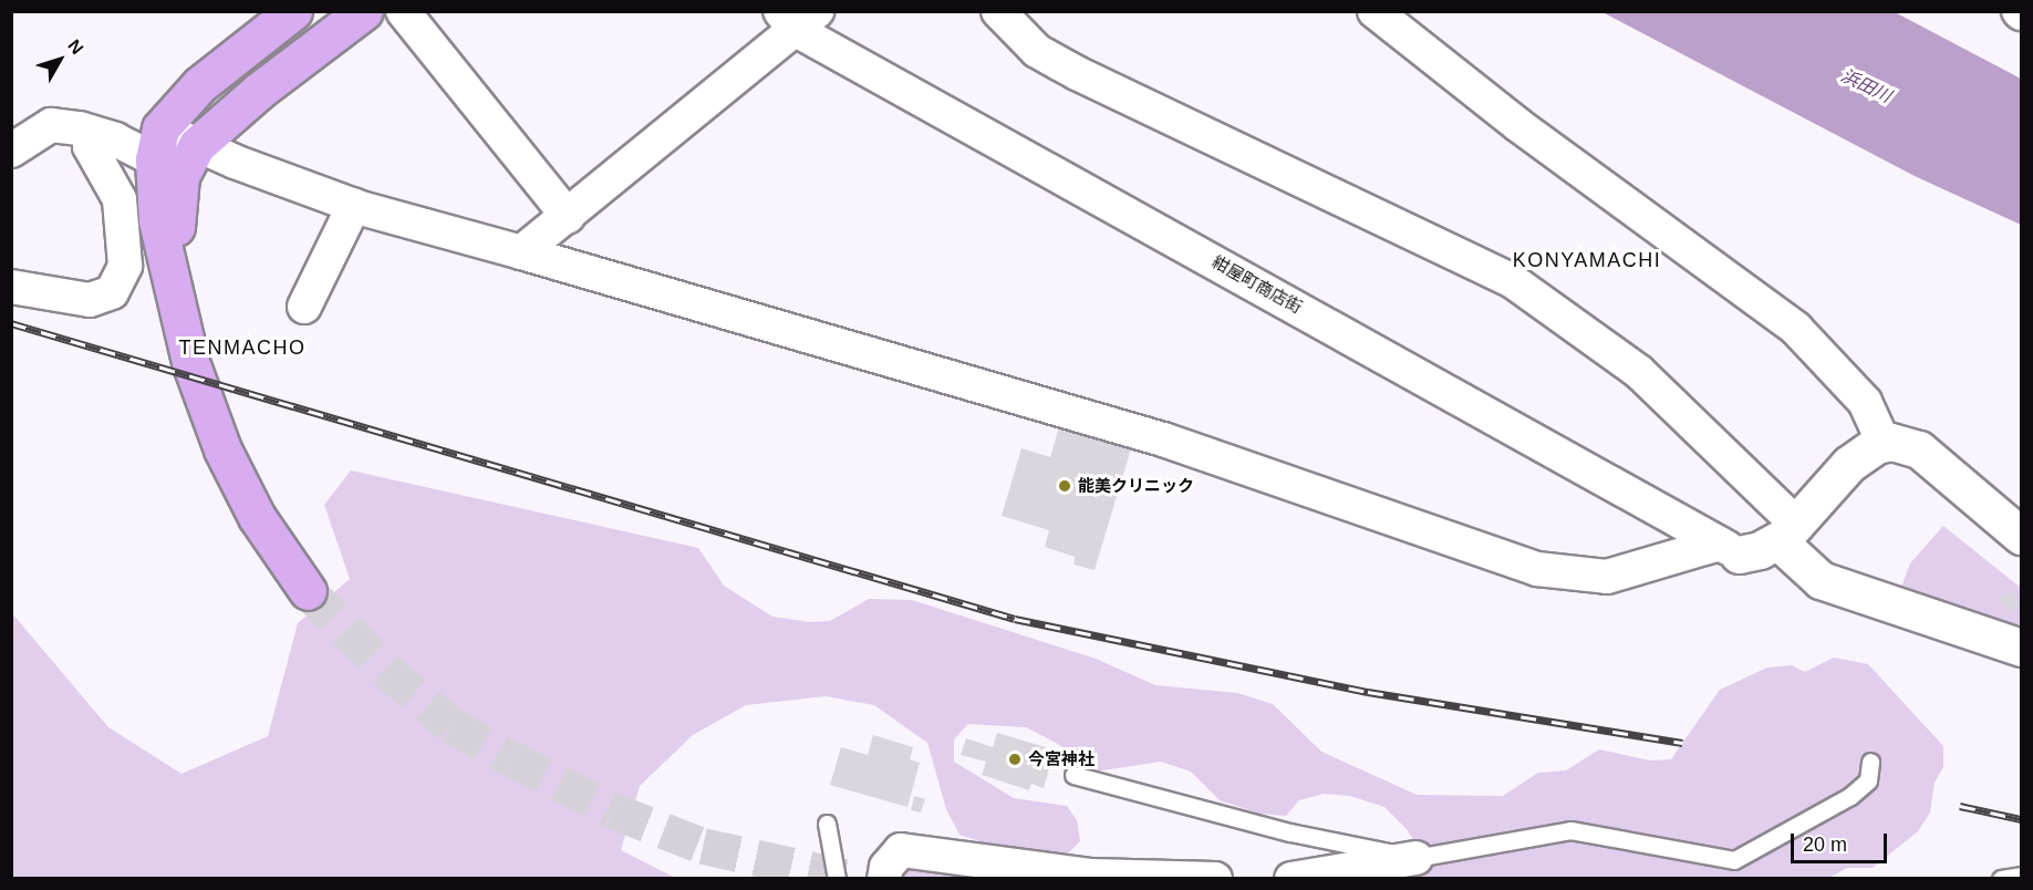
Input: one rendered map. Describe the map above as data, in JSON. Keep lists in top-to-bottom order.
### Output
{
  "streets": {
    "street": ["紺屋町商店街"]
  },
  "districts": ["KONYAMACHI", "TENMACHO"],
  "water": ["浜田川"],
  "places": ["能美クリニック", "今宮神社"],
  "scale_bar": "20 m",
  "north": "top right"
}
